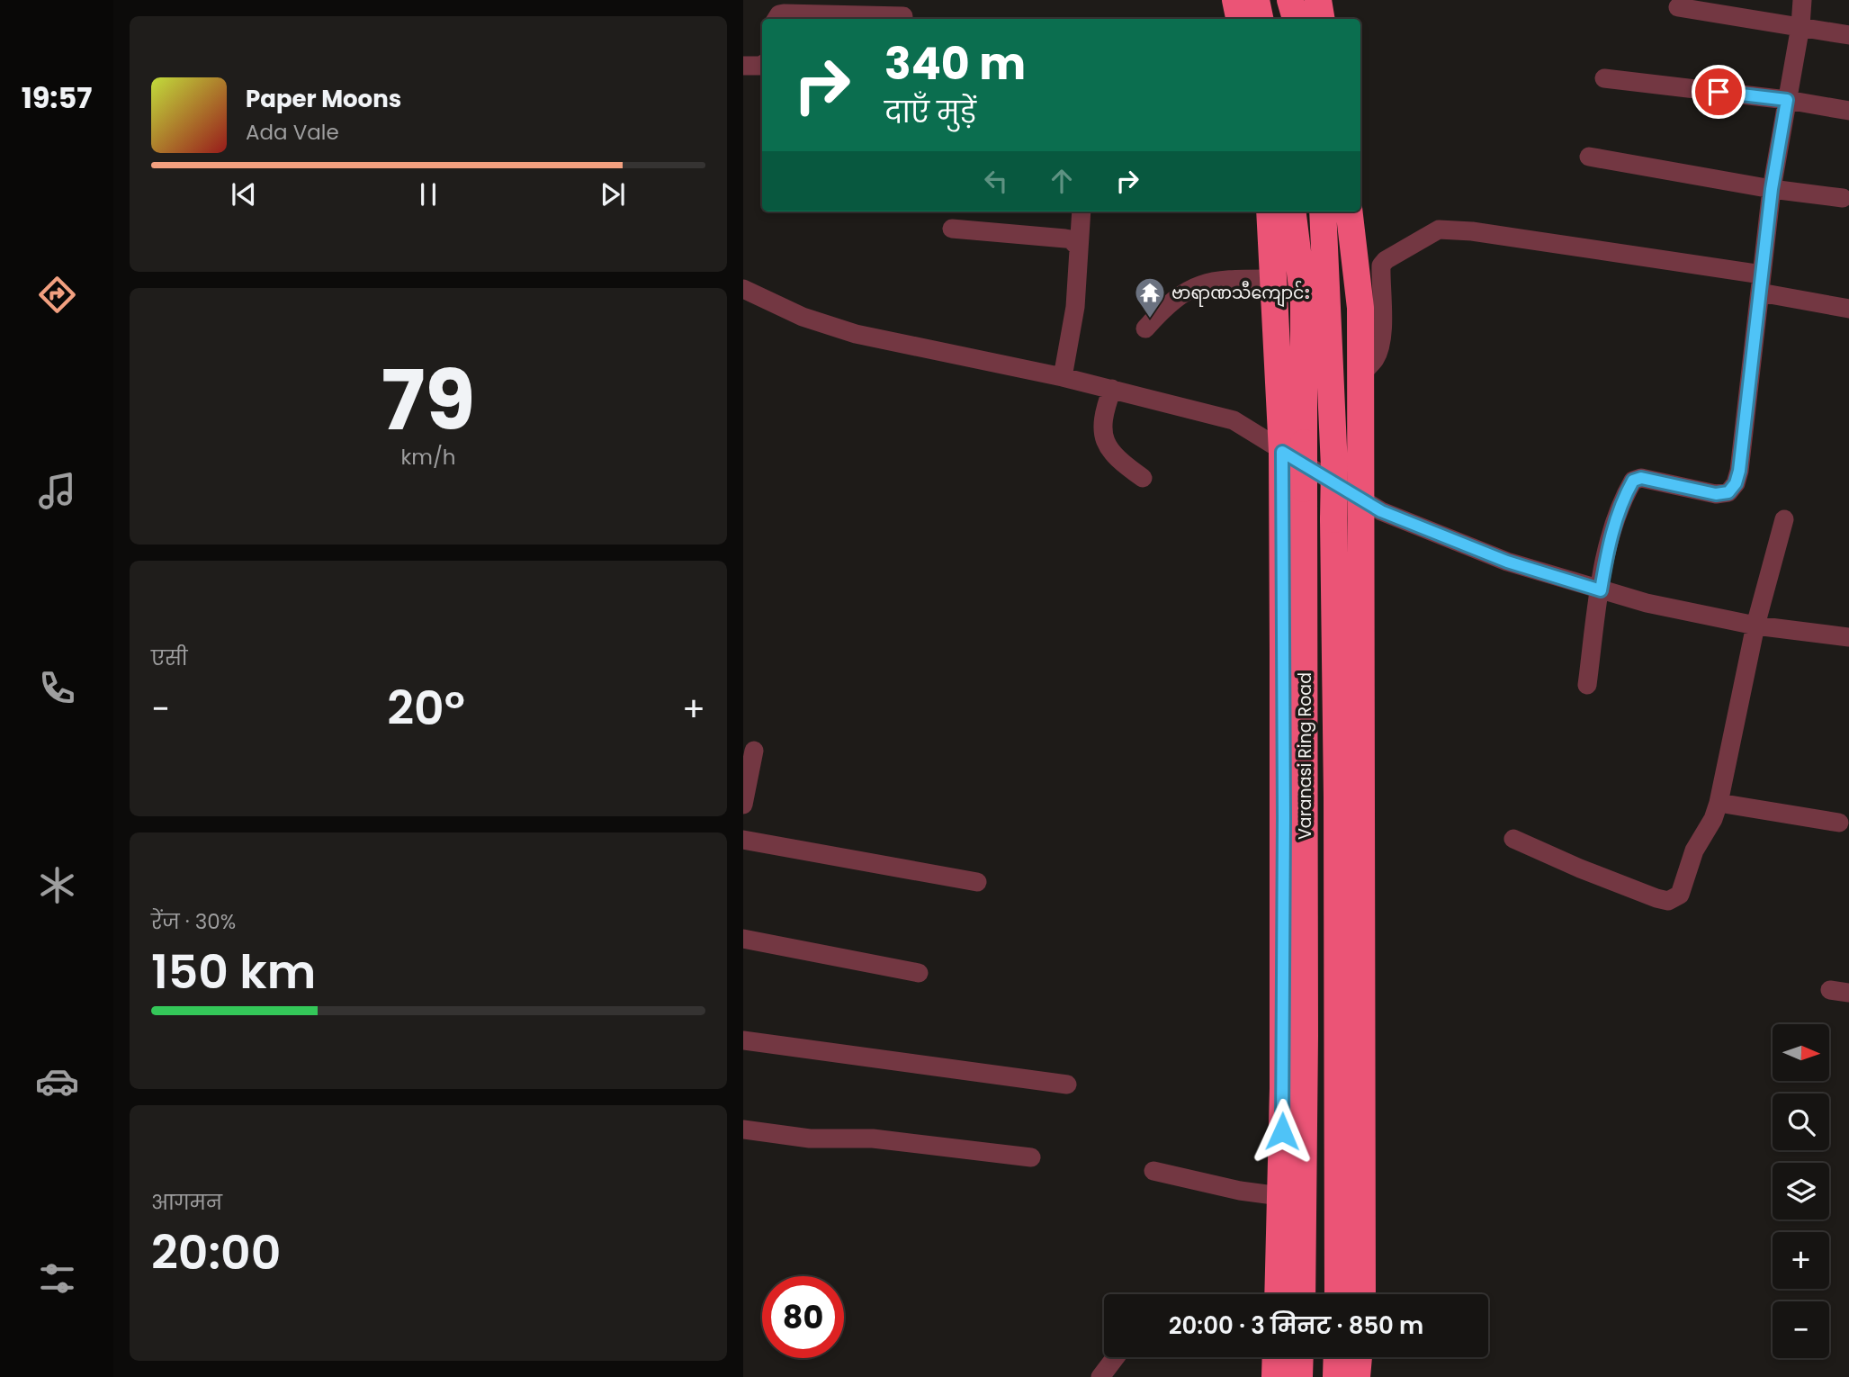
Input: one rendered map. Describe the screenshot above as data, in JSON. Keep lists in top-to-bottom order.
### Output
{
  "streets": {
    "highway": ["Varanasi Ring Road"]
  },
  "places": {
    "temple": ["ဗာရာဏသီကျောင်း"]
  },
  "north": "right",
  "page": {
    "tabs": "19:57",
    "turn": ["340 m", "दाएँ मुड़ें"],
    "song": ["Paper Moons", "Ada Vale"],
    "tile": [
      ["79", "km/h"],
      "एसी",
      ["रेंज · 30%", "150 km"],
      ["आगमन", "20:00"]
    ],
    "heat": ["−", "20°", "+"],
    "map_buttons": ["+", "−"],
    "limit": "80",
    "trip": "20:00 · 3 मिनट · 850 m"
  }
}
